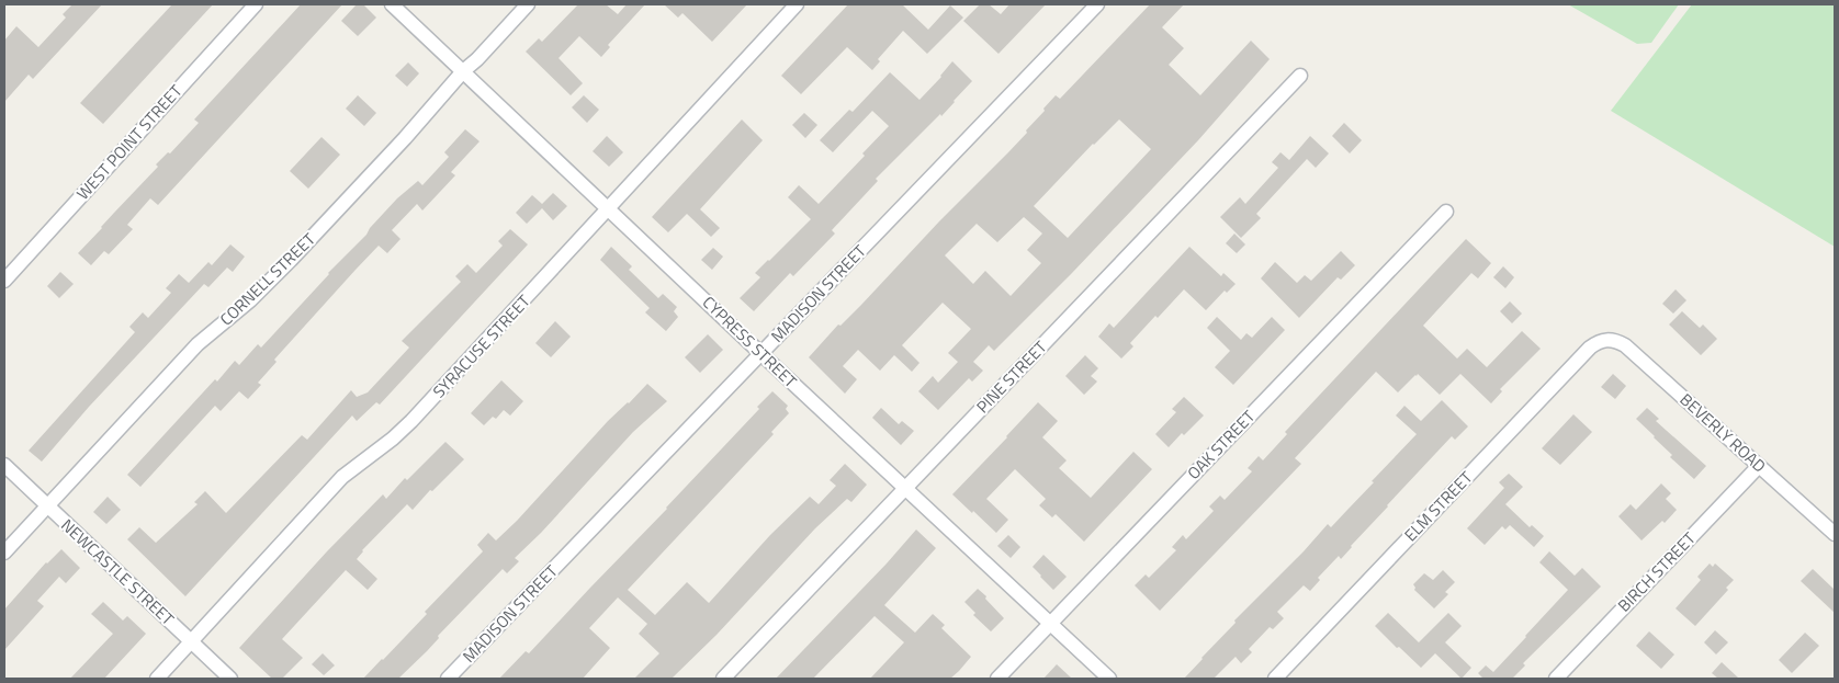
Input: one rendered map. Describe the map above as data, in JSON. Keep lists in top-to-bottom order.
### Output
{
  "streets": {
    "street": [
      "WEST POINT STREET",
      "CORNELL STREET",
      "MADISON STREET",
      "CYPRESS STREET",
      "SYRACUSE STREET",
      "PINE STREET",
      "BEVERLY ROAD",
      "OAK STREET",
      "ELM STREET",
      "NEWCASTLE STREET",
      "BIRCH STREET"
    ]
  },
  "crossings": [
    ["CORNELL STREET", "CYPRESS STREET"],
    ["CORNELL STREET", "NEWCASTLE STREET"],
    ["MADISON STREET", "CYPRESS STREET"],
    ["CYPRESS STREET", "SYRACUSE STREET"],
    ["CYPRESS STREET", "PINE STREET"],
    ["CYPRESS STREET", "OAK STREET"],
    ["SYRACUSE STREET", "NEWCASTLE STREET"],
    ["BEVERLY ROAD", "ELM STREET"],
    ["BEVERLY ROAD", "BIRCH STREET"]
  ]
}
